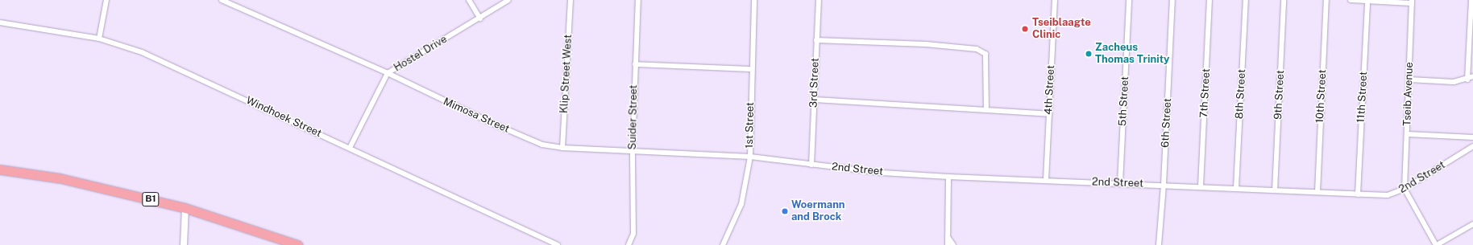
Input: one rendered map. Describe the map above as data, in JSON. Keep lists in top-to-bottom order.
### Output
{
  "streets": {
    "highway": ["B1"],
    "street": [
      "Hostel Drive",
      "Klip Street West",
      "3rd Street",
      "4th Street",
      "7th Street",
      "8th Street",
      "Tseib Avenue",
      "9th Street",
      "10th Street",
      "11th Street",
      "5th Street",
      "Mimosa Street",
      "Windhoek Street",
      "Suider Street",
      "6th Street",
      "1st Street",
      "2nd Street"
    ]
  },
  "crossings": [
    ["Hostel Drive", "Mimosa Street"],
    ["Hostel Drive", "Windhoek Street"],
    ["Klip Street West", "Mimosa Street"],
    ["3rd Street", "2nd Street"],
    ["4th Street", "2nd Street"],
    ["7th Street", "2nd Street"],
    ["8th Street", "2nd Street"],
    ["Tseib Avenue", "2nd Street"],
    ["9th Street", "2nd Street"],
    ["10th Street", "2nd Street"],
    ["11th Street", "2nd Street"],
    ["5th Street", "2nd Street"],
    ["Mimosa Street", "Suider Street"],
    ["Mimosa Street", "1st Street"],
    ["Mimosa Street", "2nd Street"],
    ["6th Street", "2nd Street"],
    ["1st Street", "2nd Street"]
  ],
  "places": ["Tseiblaagte Clinic", "Zacheus Thomas Trinity", "Woermann and Brock"]
}
